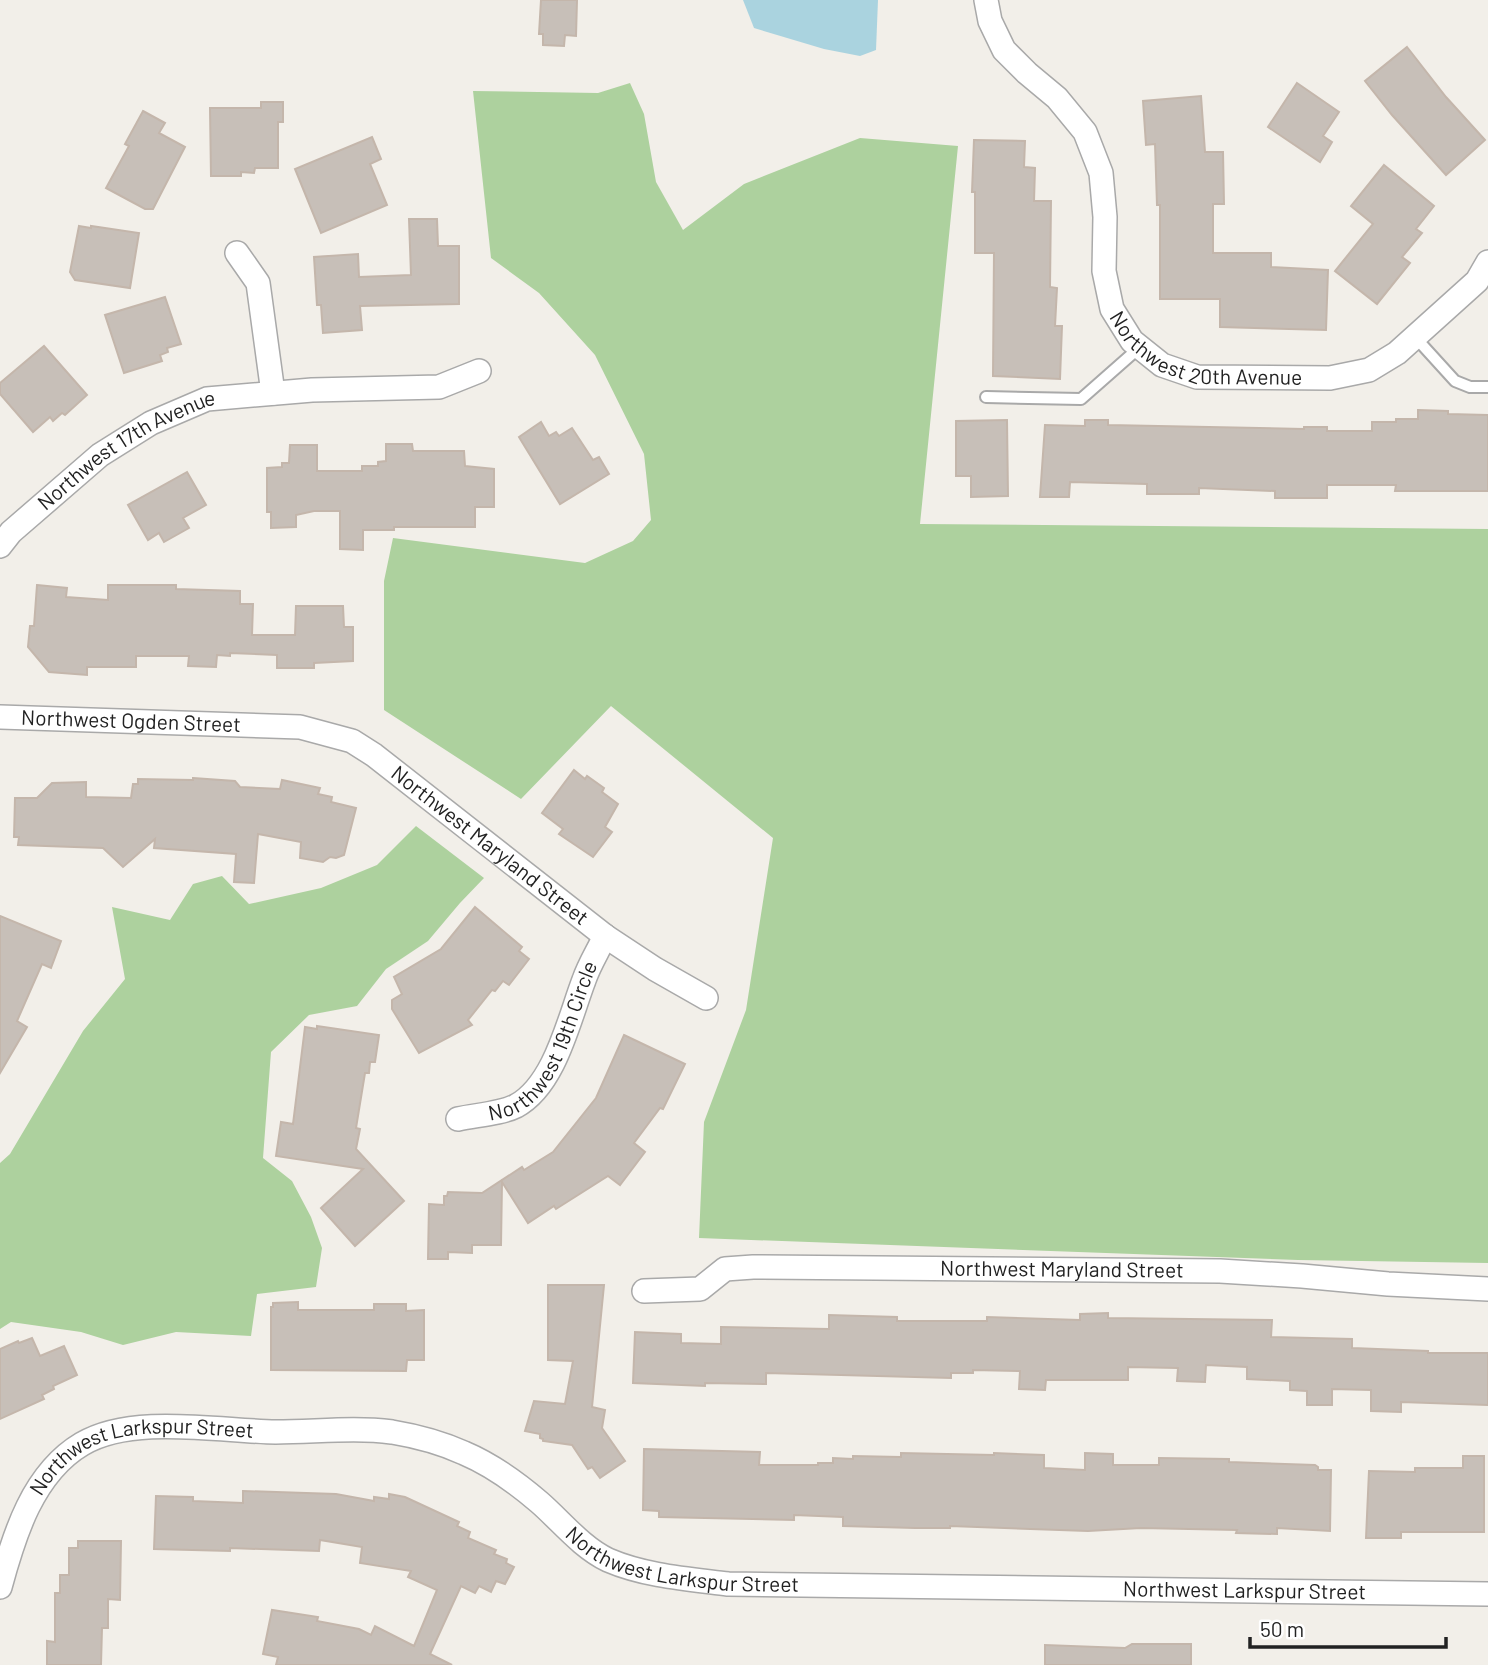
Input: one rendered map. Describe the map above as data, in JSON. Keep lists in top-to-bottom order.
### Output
{
  "streets": {
    "street": [
      "Northwest 20th Avenue",
      "Northwest 17th Avenue",
      "Northwest Ogden Street",
      "Northwest Maryland Street",
      "Northwest 19th Circle",
      "Northwest Larkspur Street"
    ]
  },
  "crossings": [
    ["Northwest Ogden Street", "Northwest Maryland Street"],
    ["Northwest Maryland Street", "Northwest 19th Circle"]
  ],
  "scale_bar": "50 m"
}
